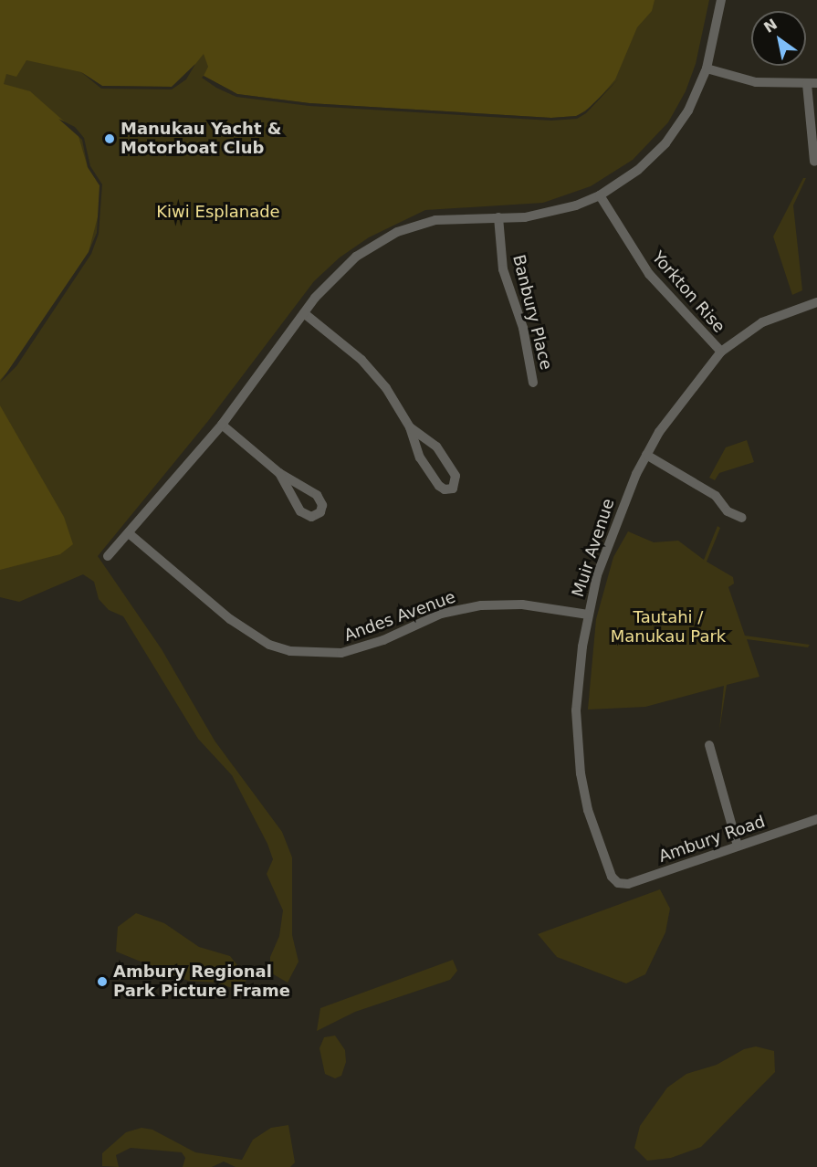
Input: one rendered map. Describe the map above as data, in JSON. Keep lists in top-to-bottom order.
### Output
{
  "streets": {
    "street": [
      "Yorkton Rise",
      "Banbury Place",
      "Muir Avenue",
      "Andes Avenue",
      "Ambury Road"
    ]
  },
  "crossings": [
    ["Yorkton Rise", "Muir Avenue"],
    ["Muir Avenue", "Andes Avenue"],
    ["Muir Avenue", "Ambury Road"]
  ],
  "parks": ["Kiwi Esplanade", "Tautahi / Manukau Park"],
  "places": ["Manukau Yacht & Motorboat Club", "Ambury Regional Park Picture Frame"],
  "north": "top left"
}
